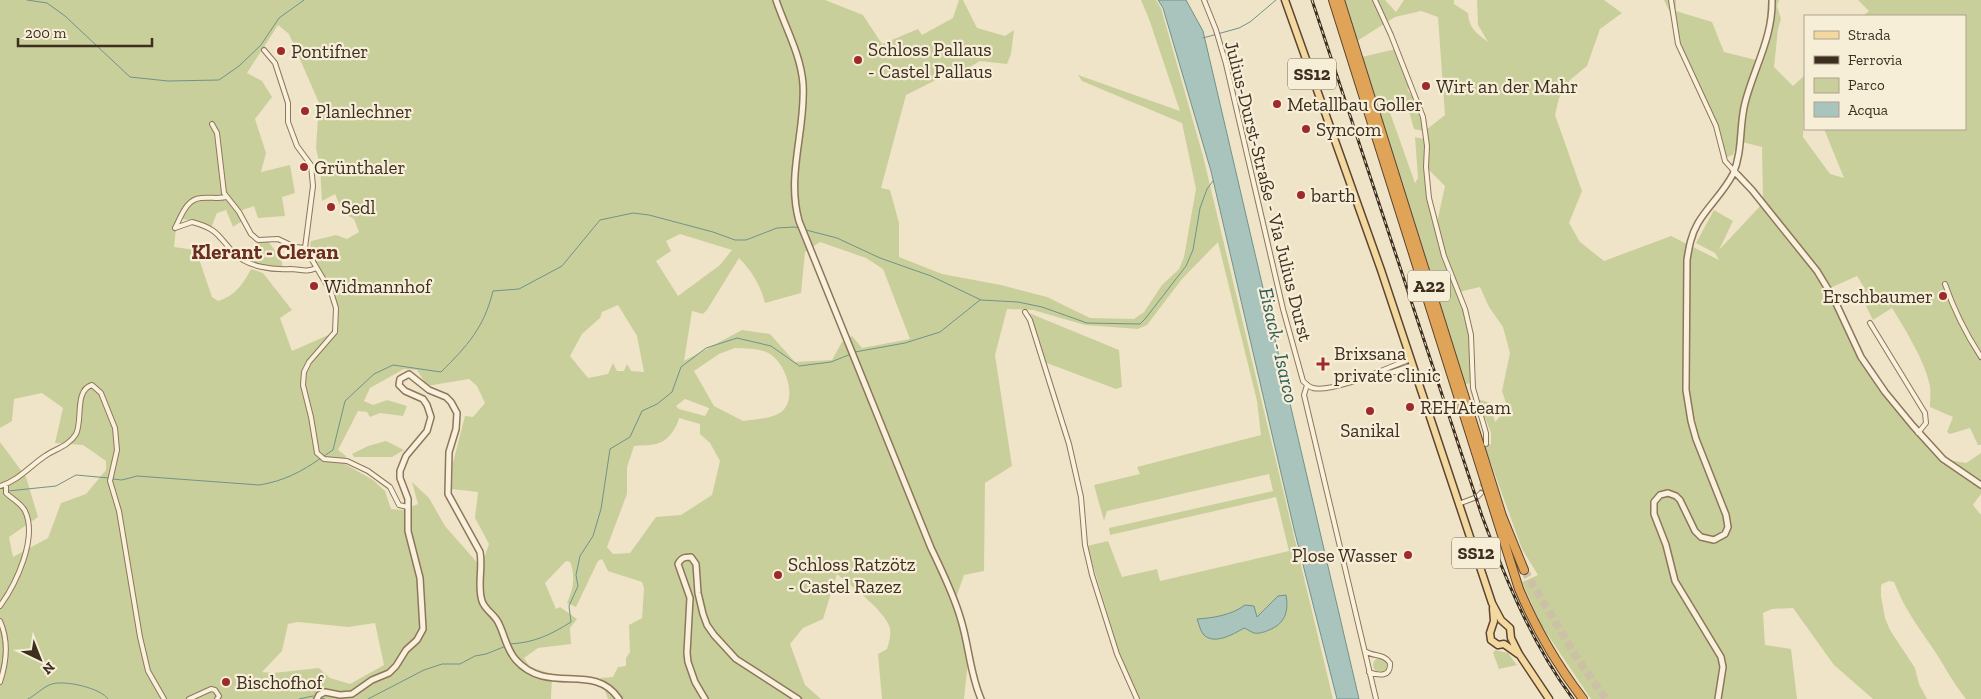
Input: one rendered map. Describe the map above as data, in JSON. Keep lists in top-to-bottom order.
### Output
{
  "streets": {
    "highway": ["A22"],
    "main road": ["SS12"],
    "street": ["Julius-Durst-Straße - Via Julius Durst"]
  },
  "districts": ["Klerant - Cleran"],
  "water": ["Eisack - Isarco"],
  "places": {
    "other": [
      "Pontifner",
      "Schloss Pallaus - Castel Pallaus",
      "Wirt an der Mahr",
      "Metallbau Goller",
      "Planlechner",
      "Syncom",
      "Grünthaler",
      "barth",
      "Sedl",
      "Widmannhof",
      "Erschbaumer",
      "REHAteam",
      "Sanikal",
      "Plose Wasser",
      "Schloss Ratzötz - Castel Razez",
      "Bischofhof"
    ],
    "health": ["Brixsana private clinic"]
  },
  "legend": [
    "Strada",
    "Ferrovia",
    "Parco",
    "Acqua"
  ],
  "scale_bar": "200 m",
  "north": "bottom right"
}
